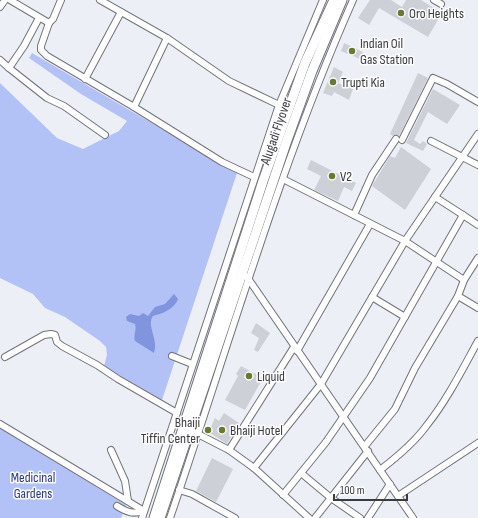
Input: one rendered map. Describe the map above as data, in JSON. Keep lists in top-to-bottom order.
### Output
{
  "streets": {
    "highway": ["Alugadi Flyover"]
  },
  "parks": ["Medicinal Gardens"],
  "places": [
    "Oro Heights",
    "Indian Oil Gas Station",
    "Trupti Kia",
    "V2",
    "Liquid",
    "Bhaiji Tiffin Center",
    "Bhaiji Hotel"
  ],
  "scale_bar": "100 m"
}
